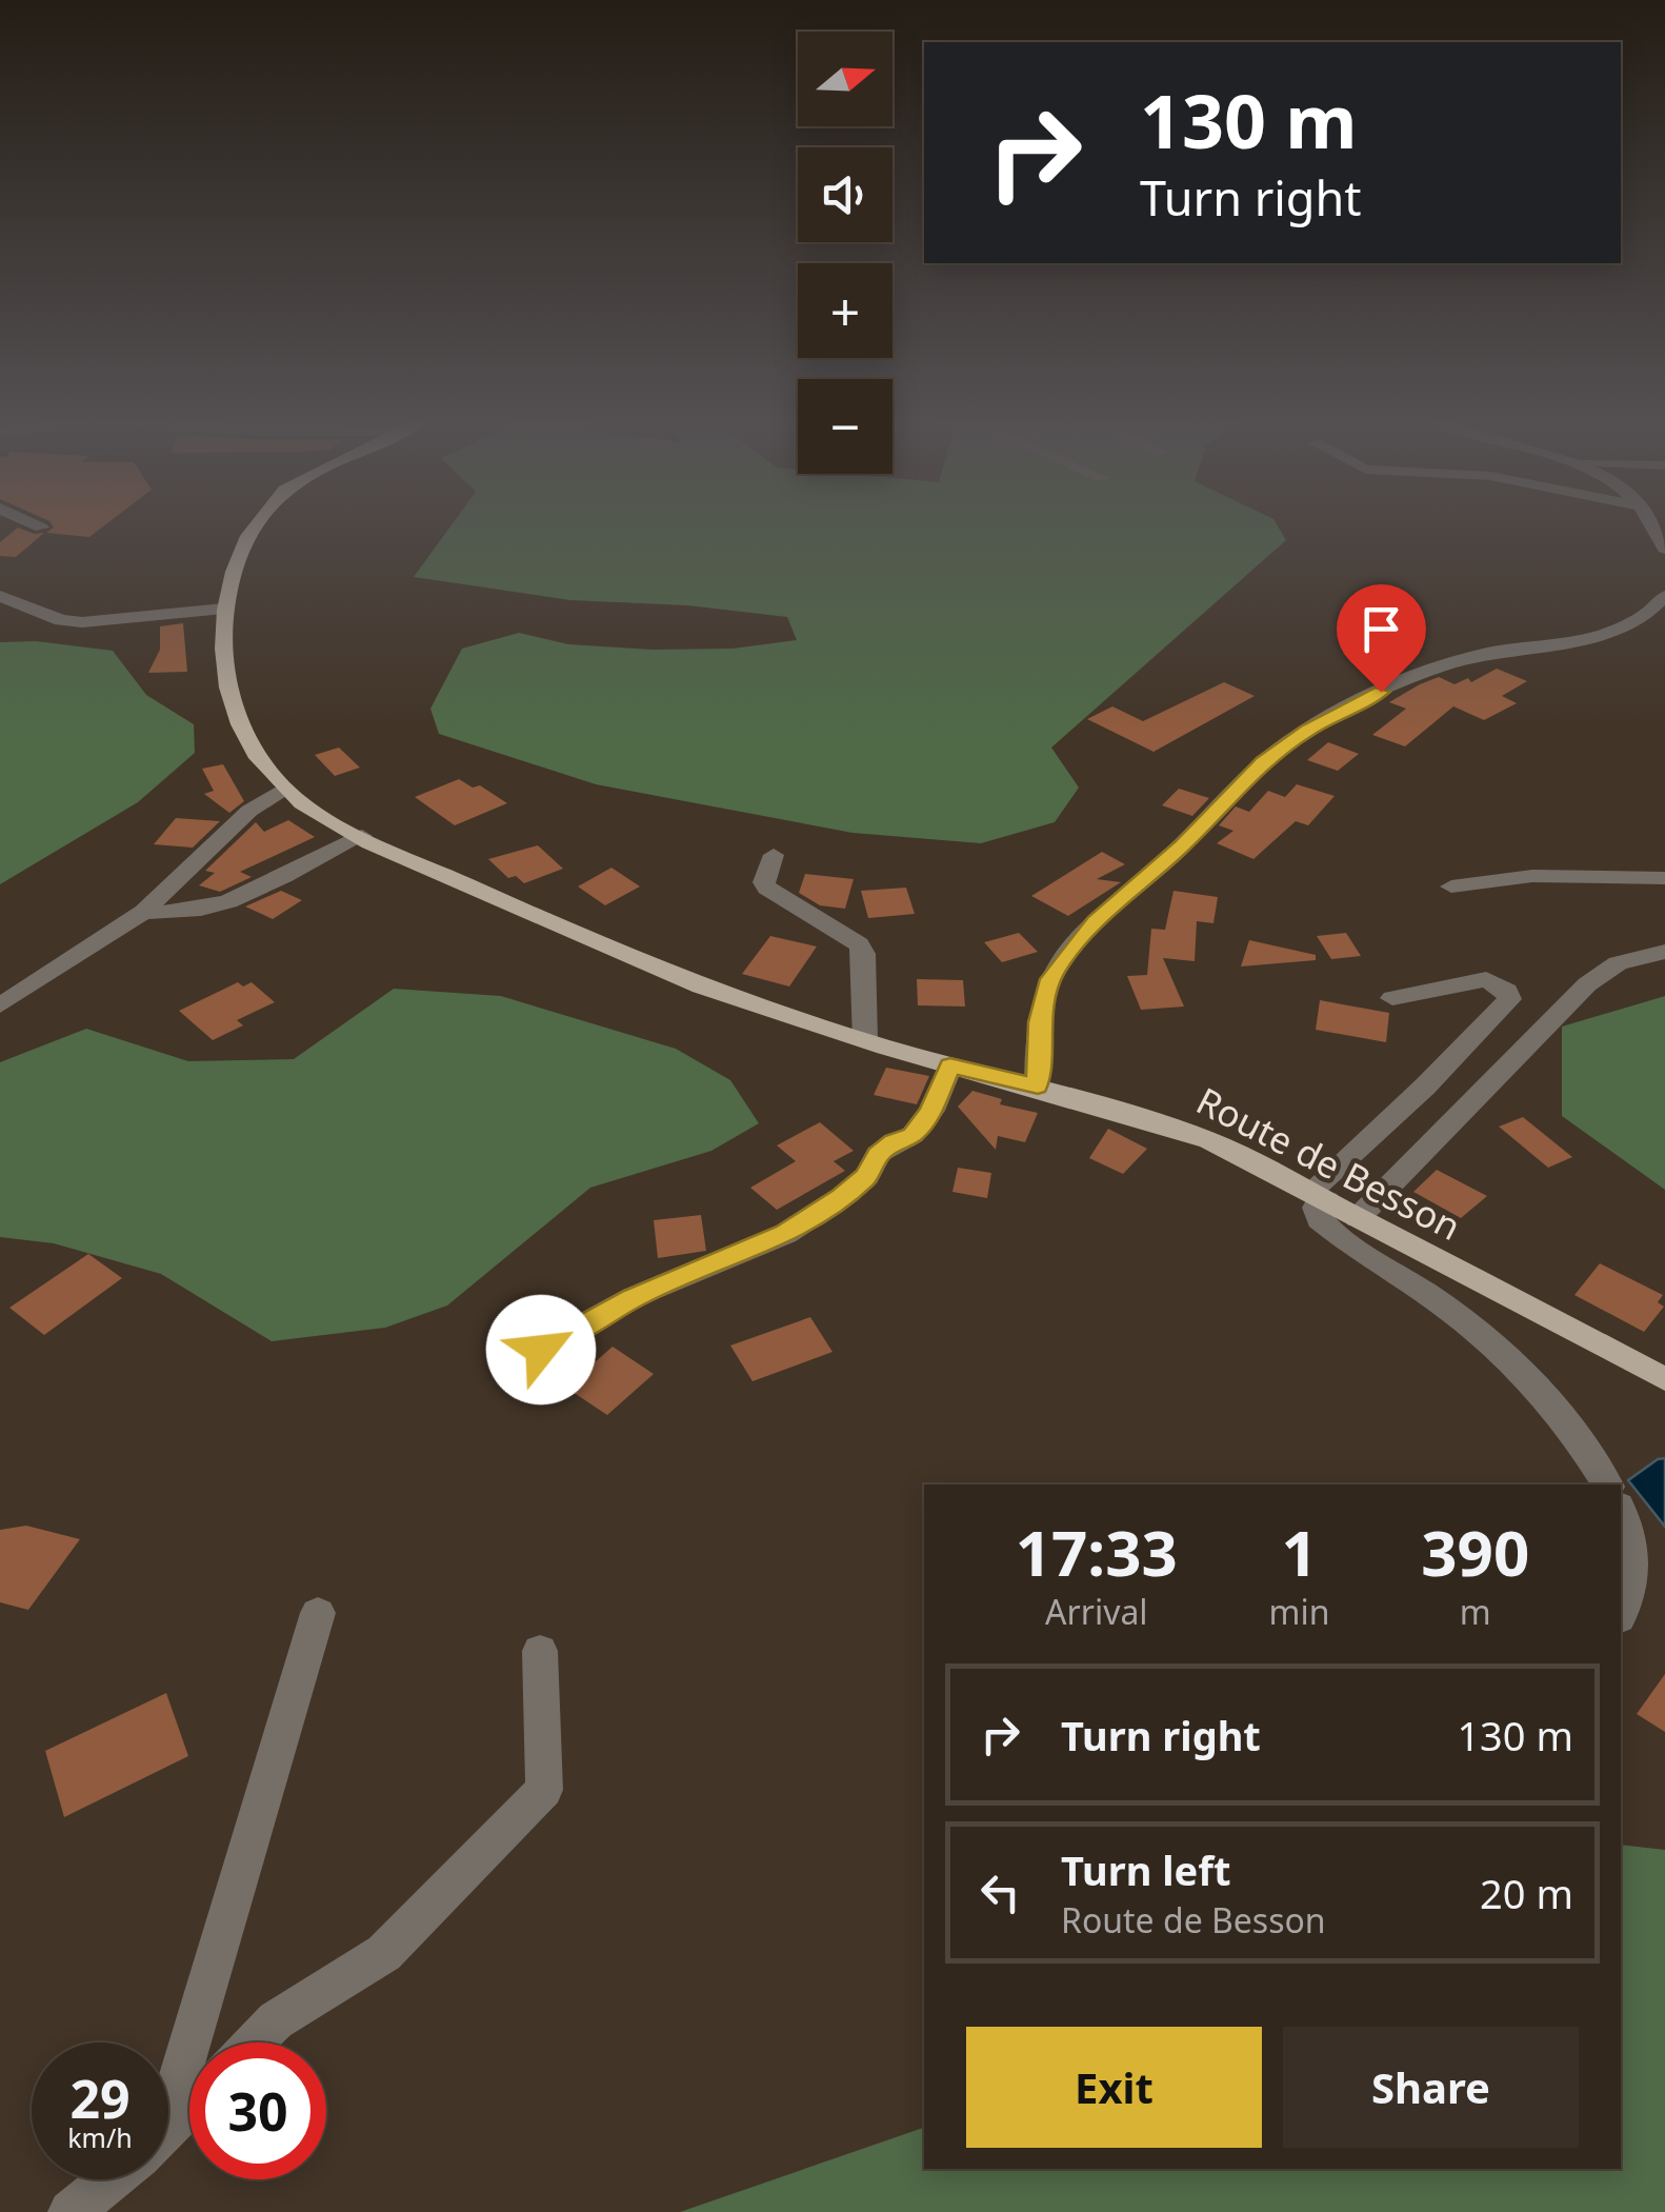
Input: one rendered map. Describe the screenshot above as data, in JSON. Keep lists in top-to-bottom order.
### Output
{
  "streets": {
    "main road": ["Route de Besson"]
  },
  "north": "right",
  "page": {
    "map_buttons": ["+", "−"],
    "turn": ["130 m", "Turn right"],
    "eta": [
      "17:33",
      "Arrival",
      "1",
      "min",
      "390",
      "m"
    ],
    "list": [
      {
        "name": "Turn right",
        "value": "130 m"
      },
      {
        "name": "Turn left",
        "note": "Route de Besson",
        "value": "20 m"
      }
    ],
    "buttons": ["Exit", "Share"],
    "speed": "29 km/h",
    "limit": "30"
  }
}
